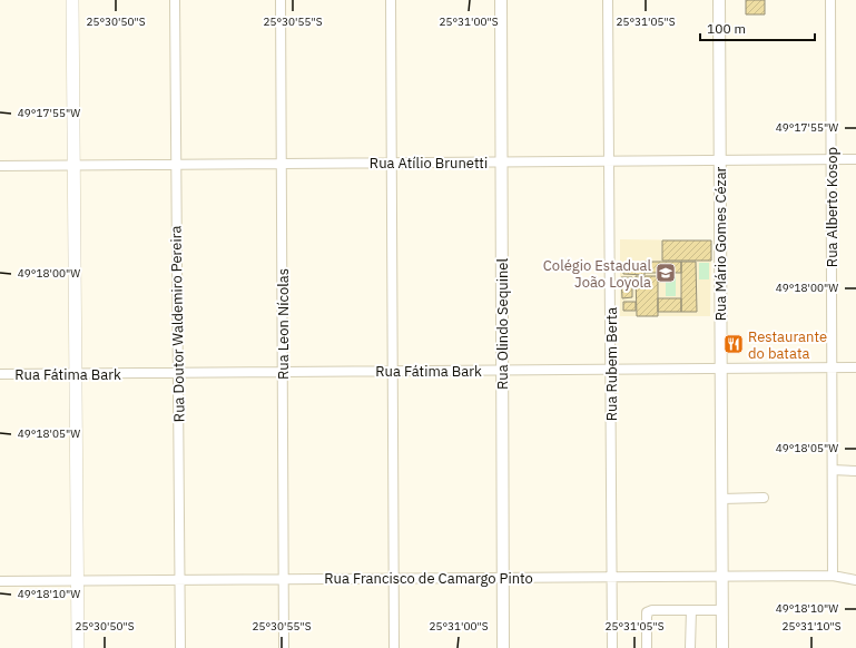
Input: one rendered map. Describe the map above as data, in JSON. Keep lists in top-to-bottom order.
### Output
{
  "streets": {
    "street": [
      "Rua Atílio Brunetti",
      "Rua Alberto Kosop",
      "Rua Mário Gomes Cézar",
      "Rua Doutor Waldemiro Pereira",
      "Rua Leon Nícolas",
      "Rua Olindo Sequinel",
      "Rua Rubem Berta",
      "Rua Fátima Bark",
      "Rua Francisco de Camargo Pinto"
    ]
  },
  "crossings": [
    ["Rua Atílio Brunetti", "Rua Alberto Kosop"],
    ["Rua Atílio Brunetti", "Rua Mário Gomes Cézar"],
    ["Rua Atílio Brunetti", "Rua Doutor Waldemiro Pereira"],
    ["Rua Atílio Brunetti", "Rua Leon Nícolas"],
    ["Rua Atílio Brunetti", "Rua Olindo Sequinel"],
    ["Rua Atílio Brunetti", "Rua Rubem Berta"],
    ["Rua Alberto Kosop", "Rua Fátima Bark"],
    ["Rua Alberto Kosop", "Rua Francisco de Camargo Pinto"],
    ["Rua Mário Gomes Cézar", "Rua Fátima Bark"],
    ["Rua Mário Gomes Cézar", "Rua Francisco de Camargo Pinto"],
    ["Rua Doutor Waldemiro Pereira", "Rua Fátima Bark"],
    ["Rua Doutor Waldemiro Pereira", "Rua Francisco de Camargo Pinto"],
    ["Rua Leon Nícolas", "Rua Fátima Bark"],
    ["Rua Leon Nícolas", "Rua Francisco de Camargo Pinto"],
    ["Rua Olindo Sequinel", "Rua Fátima Bark"],
    ["Rua Olindo Sequinel", "Rua Francisco de Camargo Pinto"],
    ["Rua Rubem Berta", "Rua Fátima Bark"],
    ["Rua Rubem Berta", "Rua Francisco de Camargo Pinto"]
  ],
  "places": {
    "school or university": ["Colégio Estadual João Loyola"],
    "restaurant": ["Restaurante do batata"]
  },
  "scale_bar": "100 m",
  "coordinates": [
    "25°30'50\"S",
    "25°30'55\"S",
    "25°31'00\"S",
    "25°31'05\"S",
    "49°17'55\"W",
    "49°18'00\"W",
    "49°18'05\"W",
    "49°18'10\"W",
    "25°31'10\"S"
  ]
}
